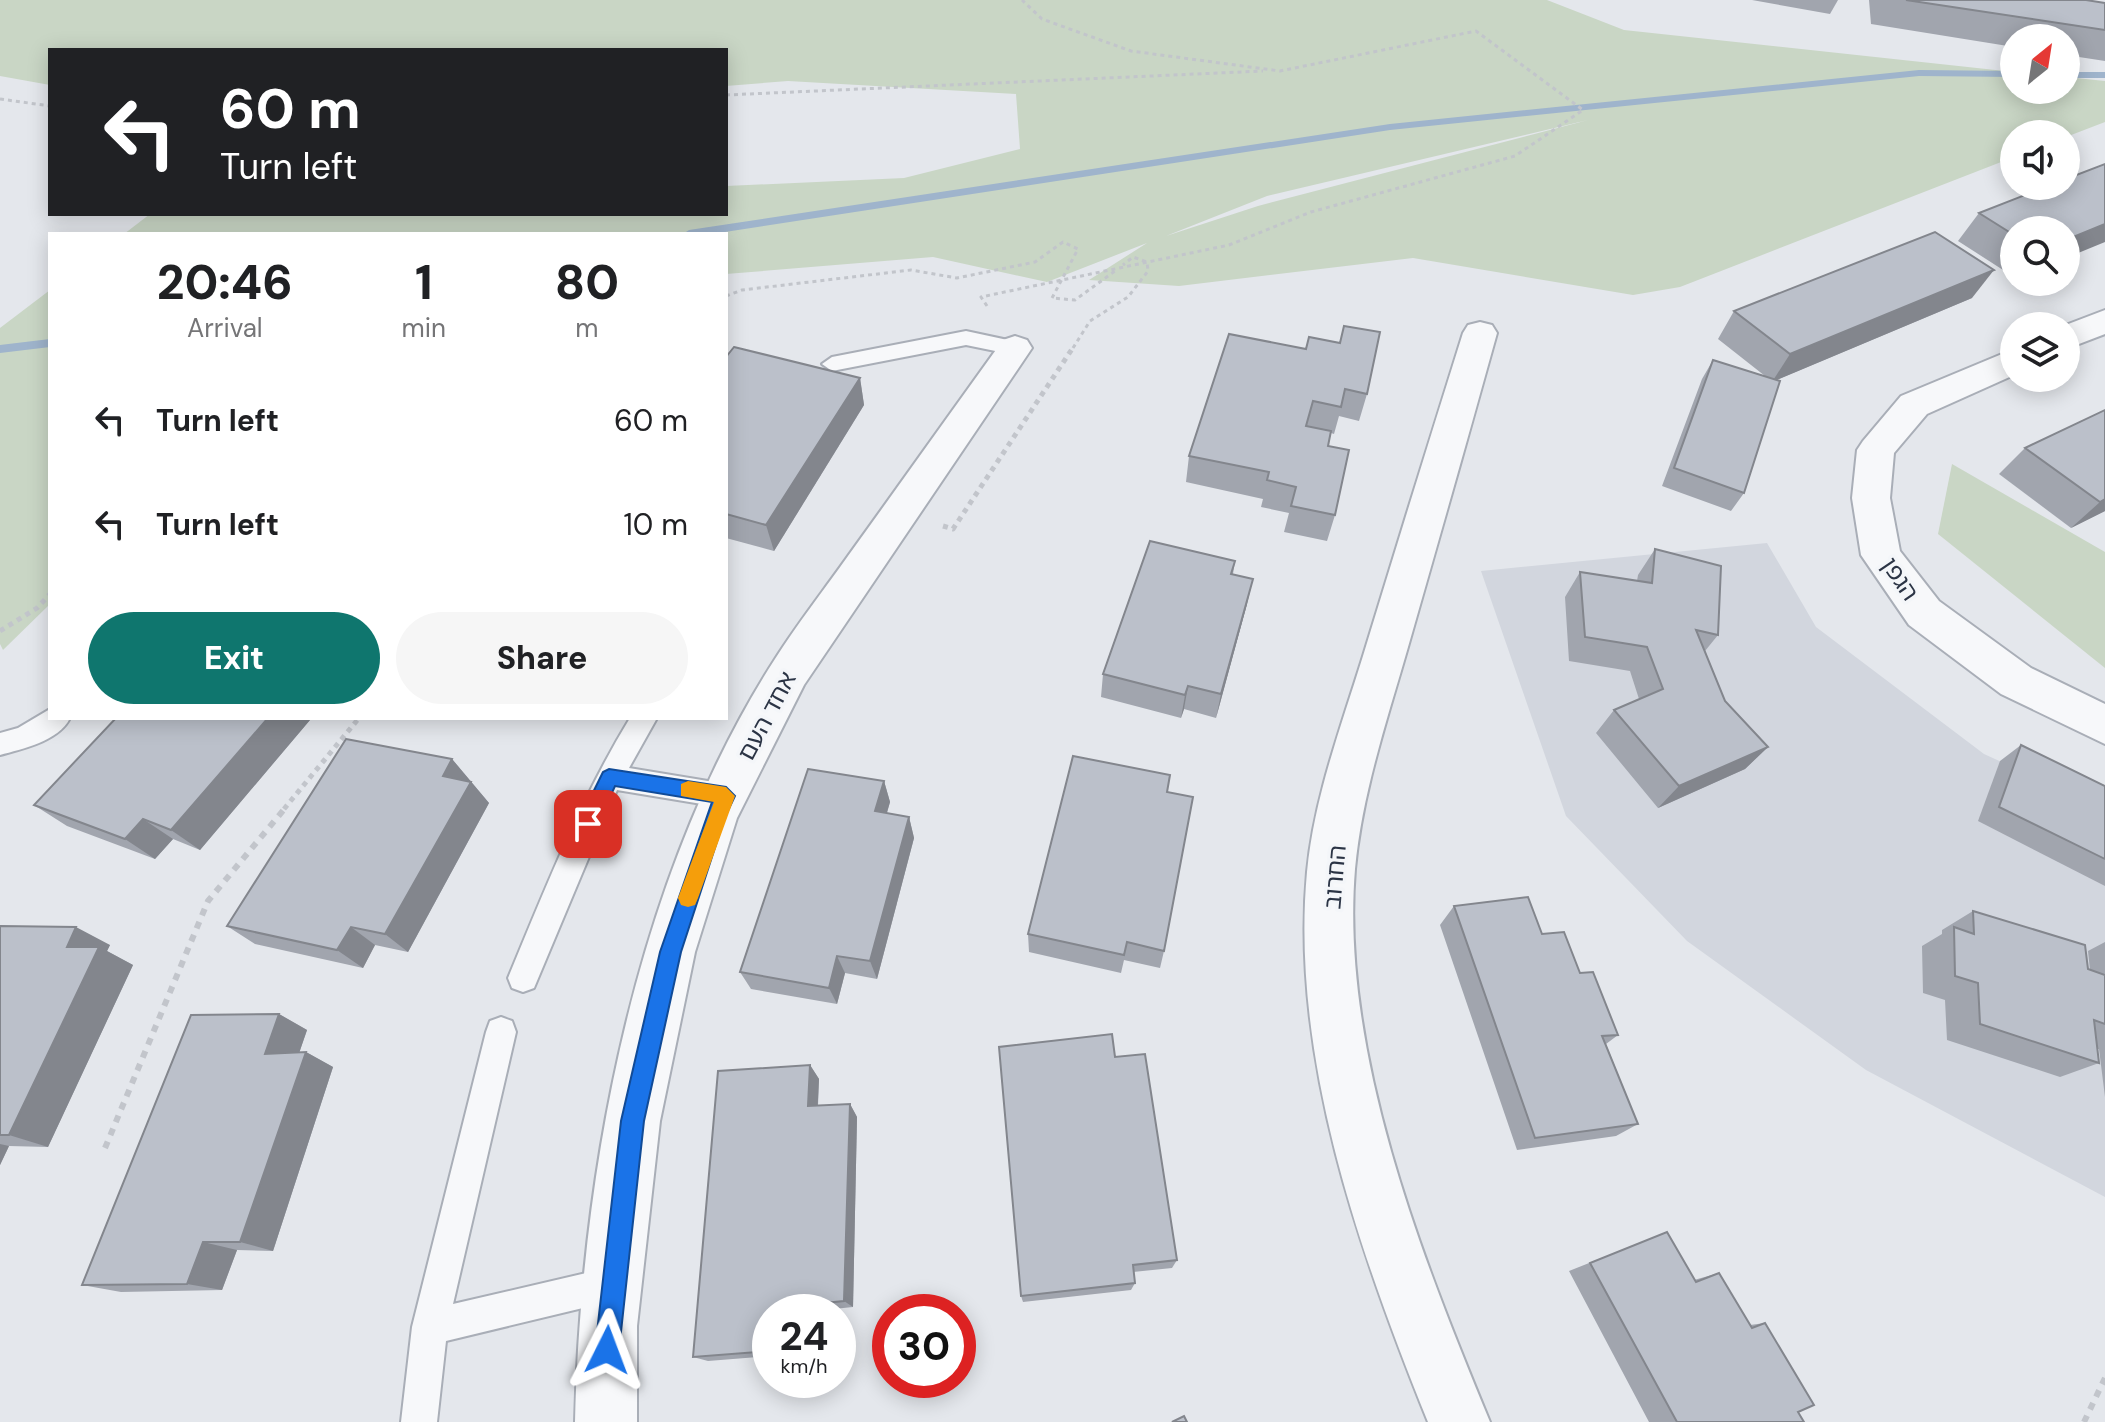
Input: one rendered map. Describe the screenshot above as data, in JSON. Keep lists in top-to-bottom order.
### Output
{
  "streets": {
    "street": ["הגפן", "אחד העם", "החרוב"]
  },
  "north": "top right",
  "page": {
    "turn": ["60 m", "Turn left"],
    "eta": [
      "20:46",
      "Arrival",
      "1",
      "min",
      "80",
      "m"
    ],
    "list": [
      {
        "name": "Turn left",
        "value": "60 m"
      },
      {
        "name": "Turn left",
        "value": "10 m"
      }
    ],
    "buttons": ["Exit", "Share"],
    "speed": "24 km/h",
    "limit": "30"
  }
}
